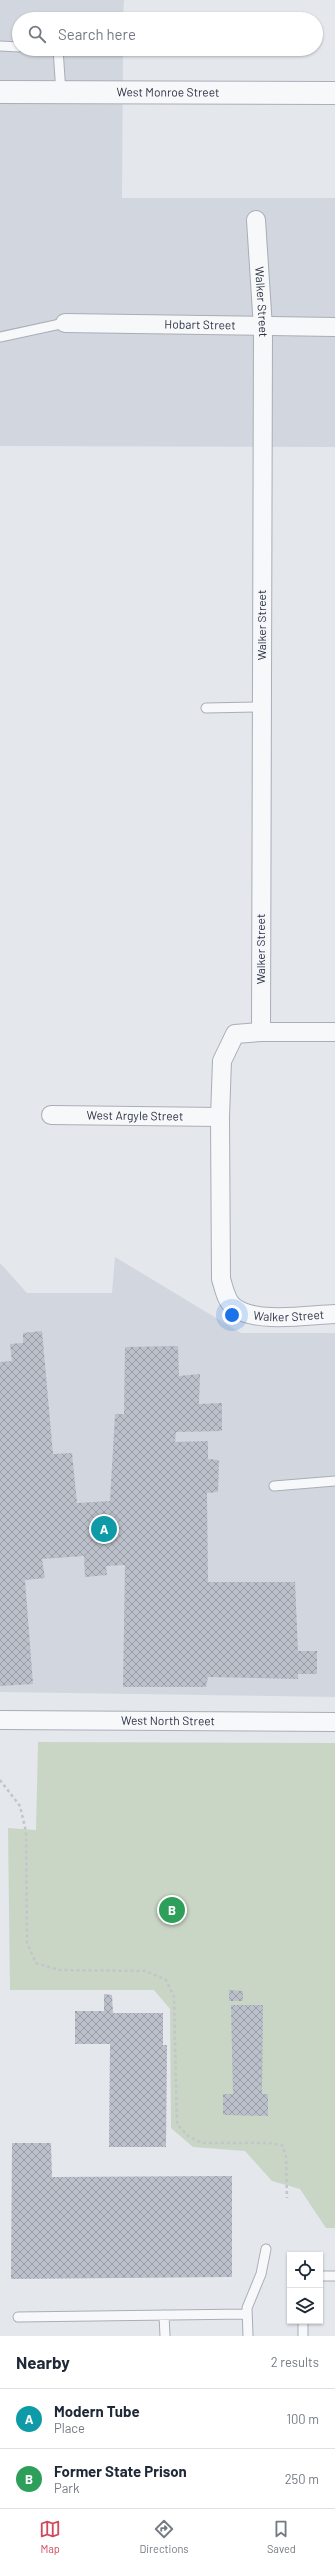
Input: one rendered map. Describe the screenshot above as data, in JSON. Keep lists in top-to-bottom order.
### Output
{
  "streets": {
    "street": [
      "West Monroe Street",
      "Walker Street",
      "Hobart Street",
      "West Argyle Street",
      "West North Street"
    ]
  },
  "crossings": [
    ["Walker Street", "Hobart Street"],
    ["Walker Street", "West Argyle Street"]
  ],
  "page": {
    "search": "Search here",
    "pins": ["A", "B"],
    "heading": ["Nearby", "2 results"],
    "list": [
      {
        "mark": "A",
        "name": "Modern Tube",
        "note": "Place",
        "value": "100 m"
      },
      {
        "mark": "B",
        "name": "Former State Prison",
        "note": "Park",
        "value": "250 m"
      }
    ],
    "nav": ["Map", "Directions", "Saved"]
  }
}
